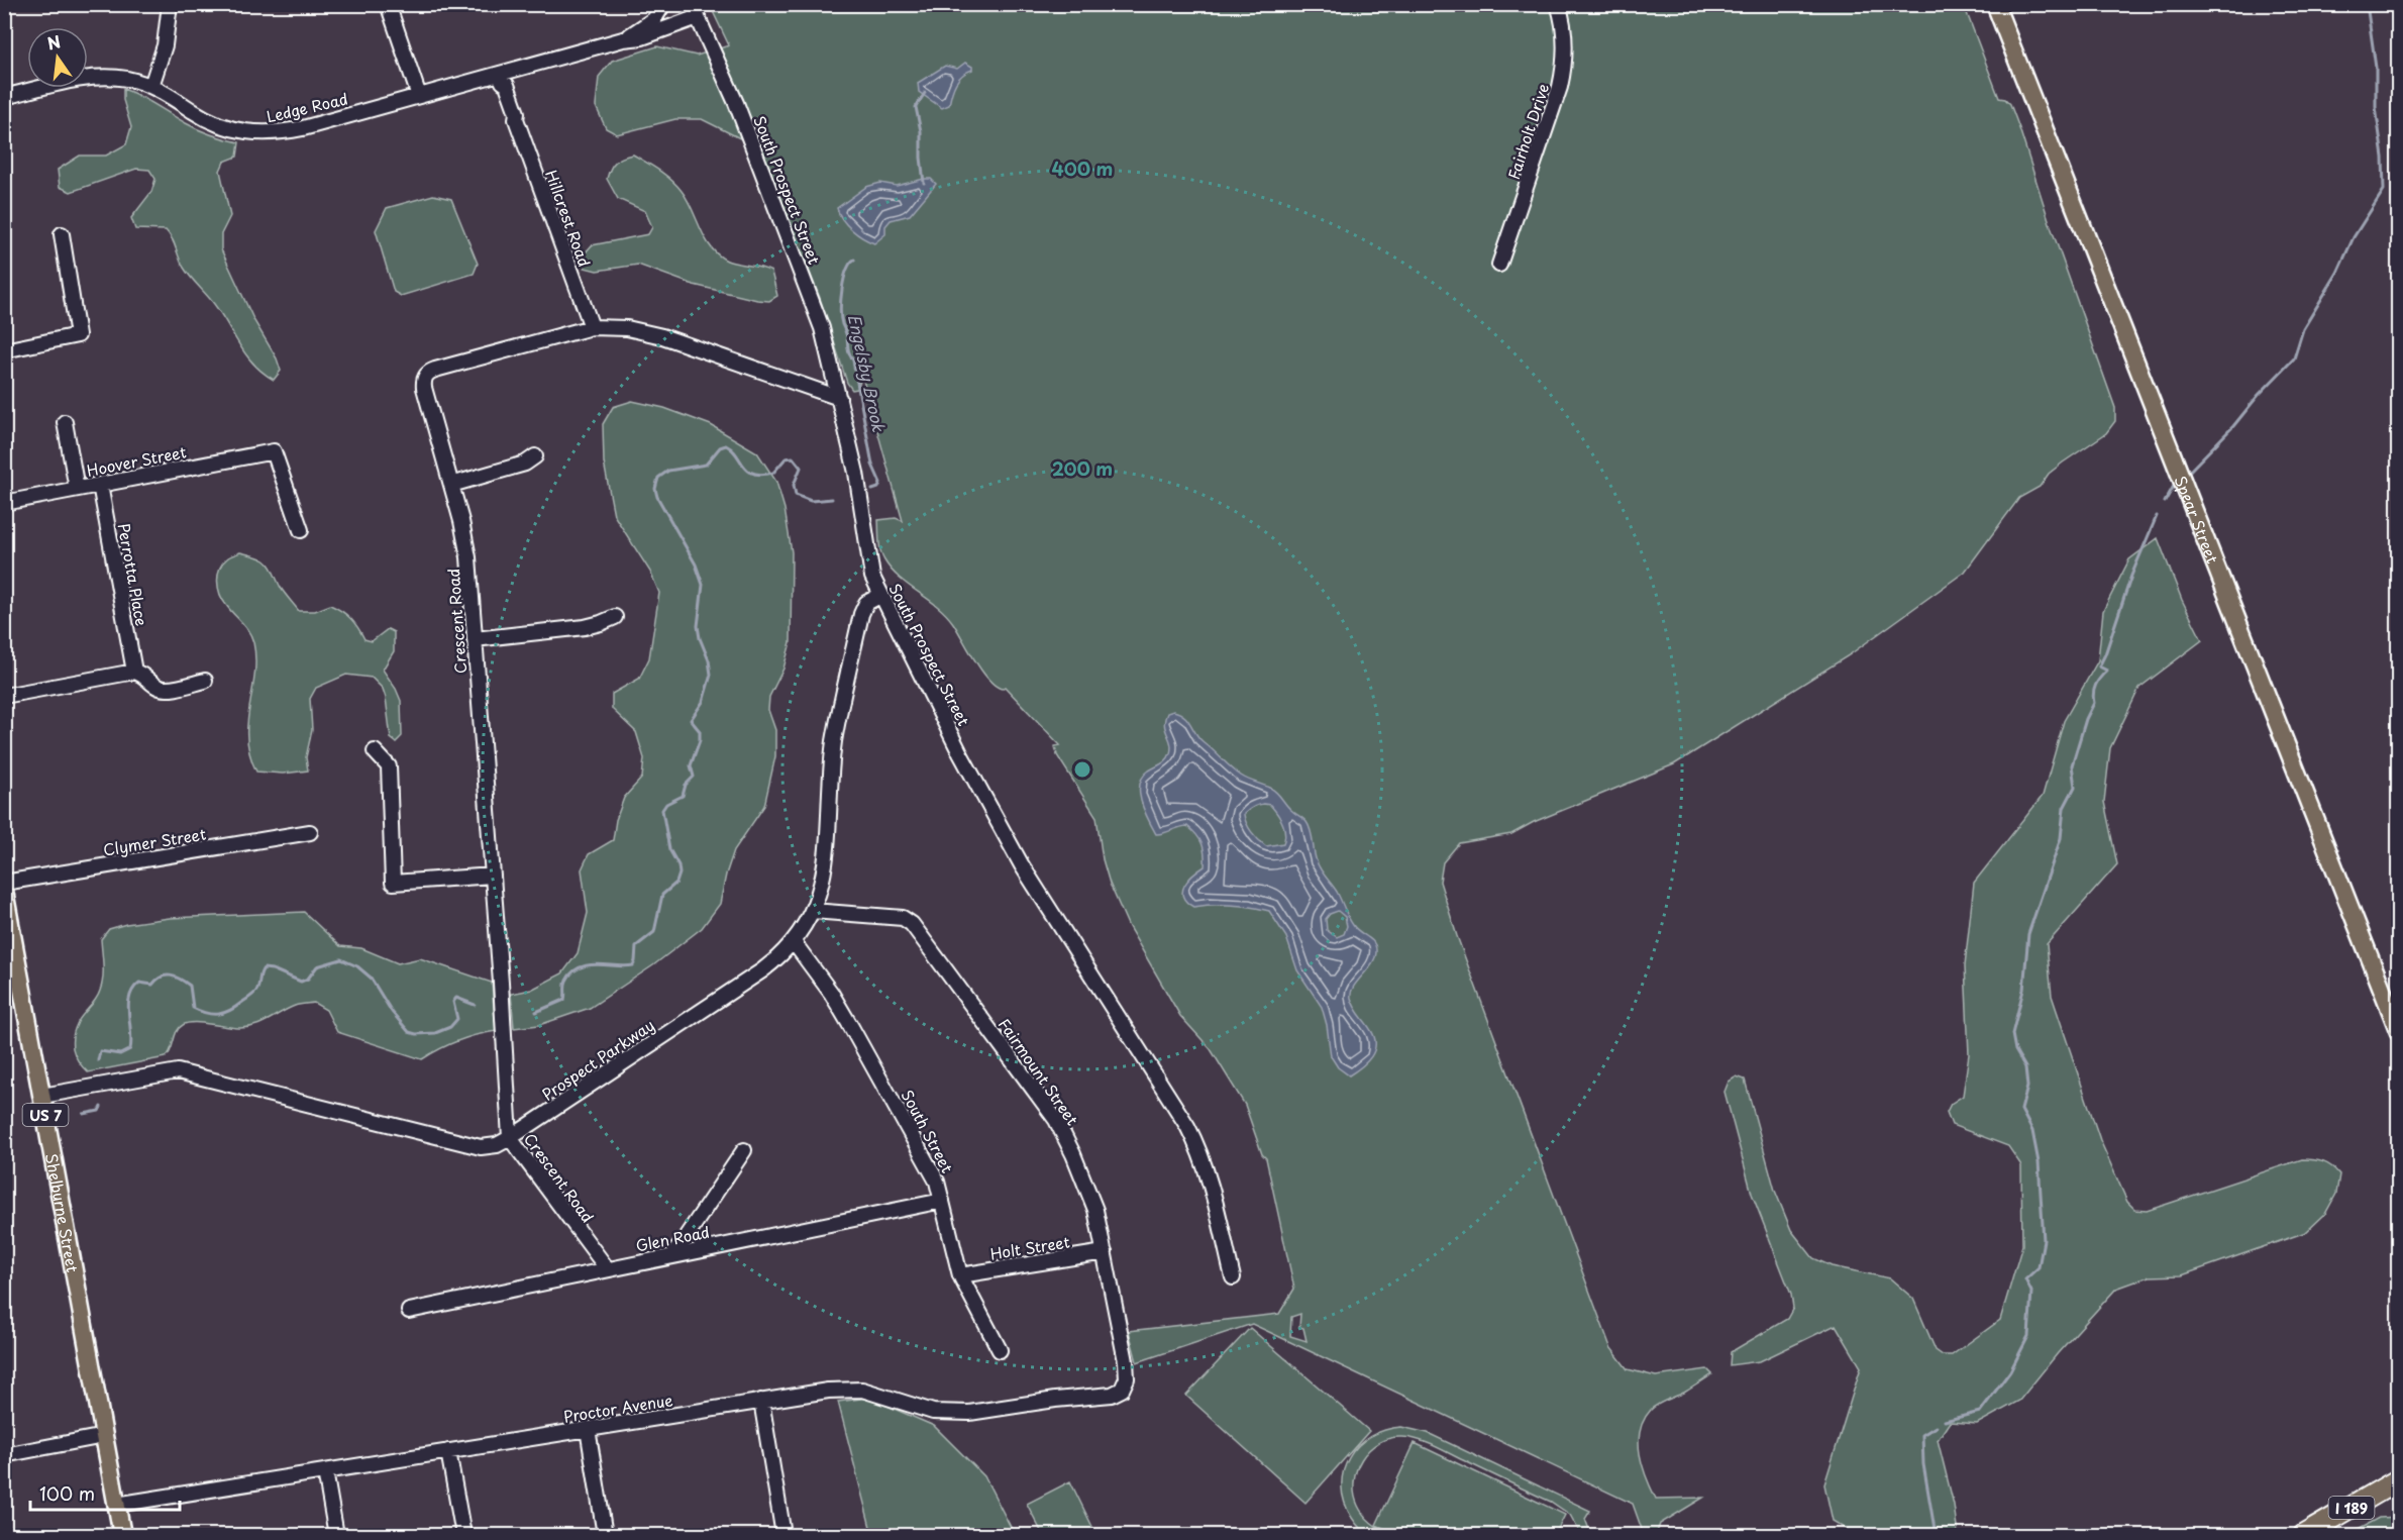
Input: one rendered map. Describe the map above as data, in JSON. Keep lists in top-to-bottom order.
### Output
{
  "streets": {
    "highway": ["I 189"],
    "main road": ["Spear Street", "US 7", "Shelburne Street"],
    "street": [
      "Ledge Road",
      "Fairholt Drive",
      "South Prospect Street",
      "Hillcrest Road",
      "Hoover Street",
      "Perrotta Place",
      "Crescent Road",
      "Clymer Street",
      "Prospect Parkway",
      "Fairmount Street",
      "South Street",
      "Glen Road",
      "Holt Street",
      "Proctor Avenue"
    ]
  },
  "crossings": [
    ["Ledge Road", "South Prospect Street"],
    ["Ledge Road", "Hillcrest Road"],
    ["South Prospect Street", "Crescent Road"],
    ["South Prospect Street", "Prospect Parkway"],
    ["Hillcrest Road", "Crescent Road"],
    ["Hoover Street", "Perrotta Place"],
    ["Crescent Road", "Prospect Parkway"],
    ["Crescent Road", "Glen Road"],
    ["Prospect Parkway", "Fairmount Street"],
    ["Prospect Parkway", "South Street"],
    ["Prospect Parkway", "Shelburne Street"],
    ["Fairmount Street", "Holt Street"],
    ["Fairmount Street", "Proctor Avenue"],
    ["South Street", "Glen Road"],
    ["South Street", "Holt Street"],
    ["Shelburne Street", "Proctor Avenue"]
  ],
  "water": ["Engelsby Brook"],
  "scale_bar": "100 m",
  "north": "top",
  "rings": ["400 m", "200 m"]
}
